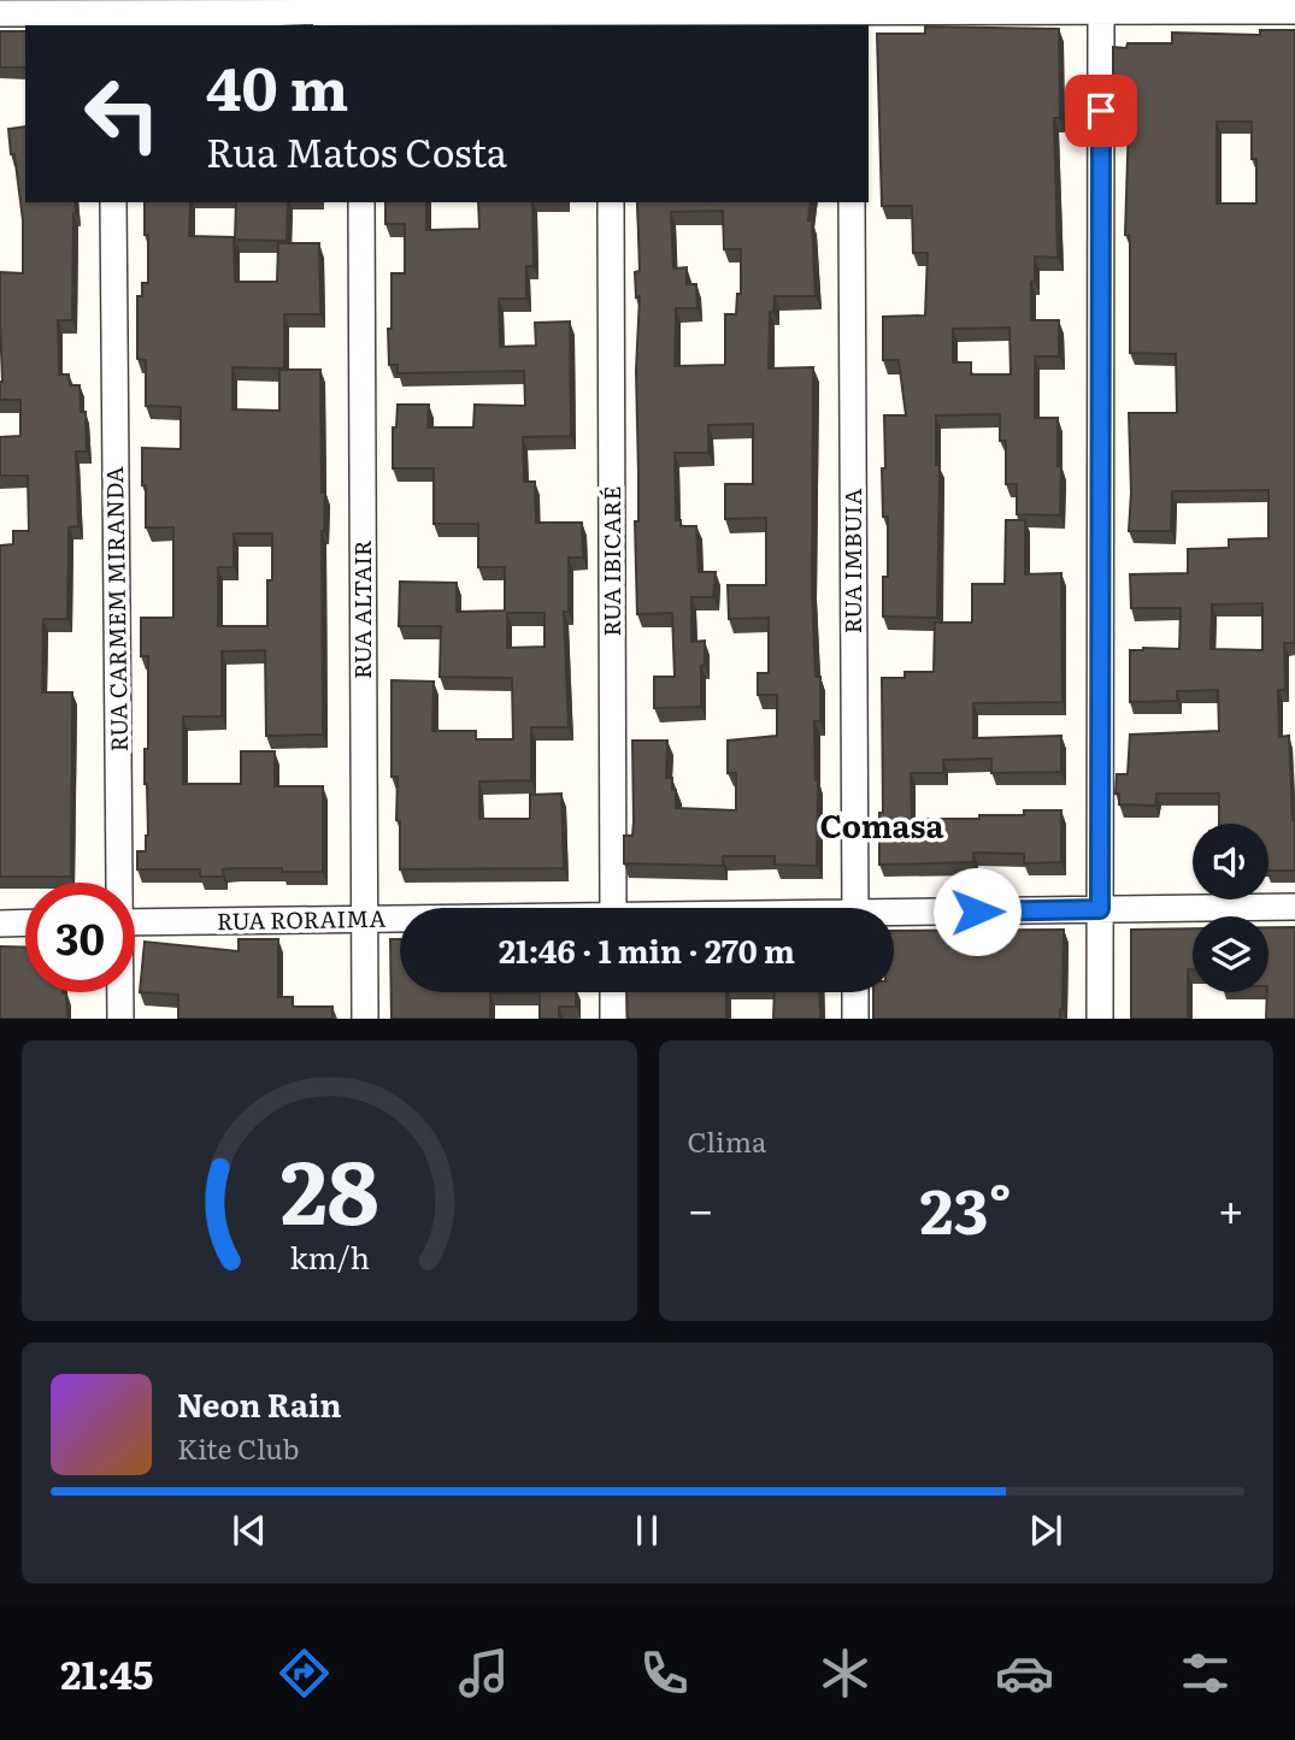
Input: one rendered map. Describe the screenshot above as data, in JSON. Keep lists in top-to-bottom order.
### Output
{
  "streets": {
    "street": [
      "RUA IBICARÉ",
      "RUA IMBUIA",
      "RUA CARMEM MIRANDA",
      "RUA ALTAIR",
      "RUA RORAIMA"
    ]
  },
  "crossings": [
    ["RUA ALTAIR", "RUA RORAIMA"]
  ],
  "districts": ["Comasa"],
  "page": {
    "turn": ["40 m", "Rua Matos Costa"],
    "limit": "30",
    "trip": "21:46 · 1 min · 270 m",
    "tile": "Clima",
    "heat": ["−", "23°", "+"],
    "song": ["Neon Rain", "Kite Club"],
    "tabs": "21:45",
    "gauge": ["28", "km/h"]
  }
}
